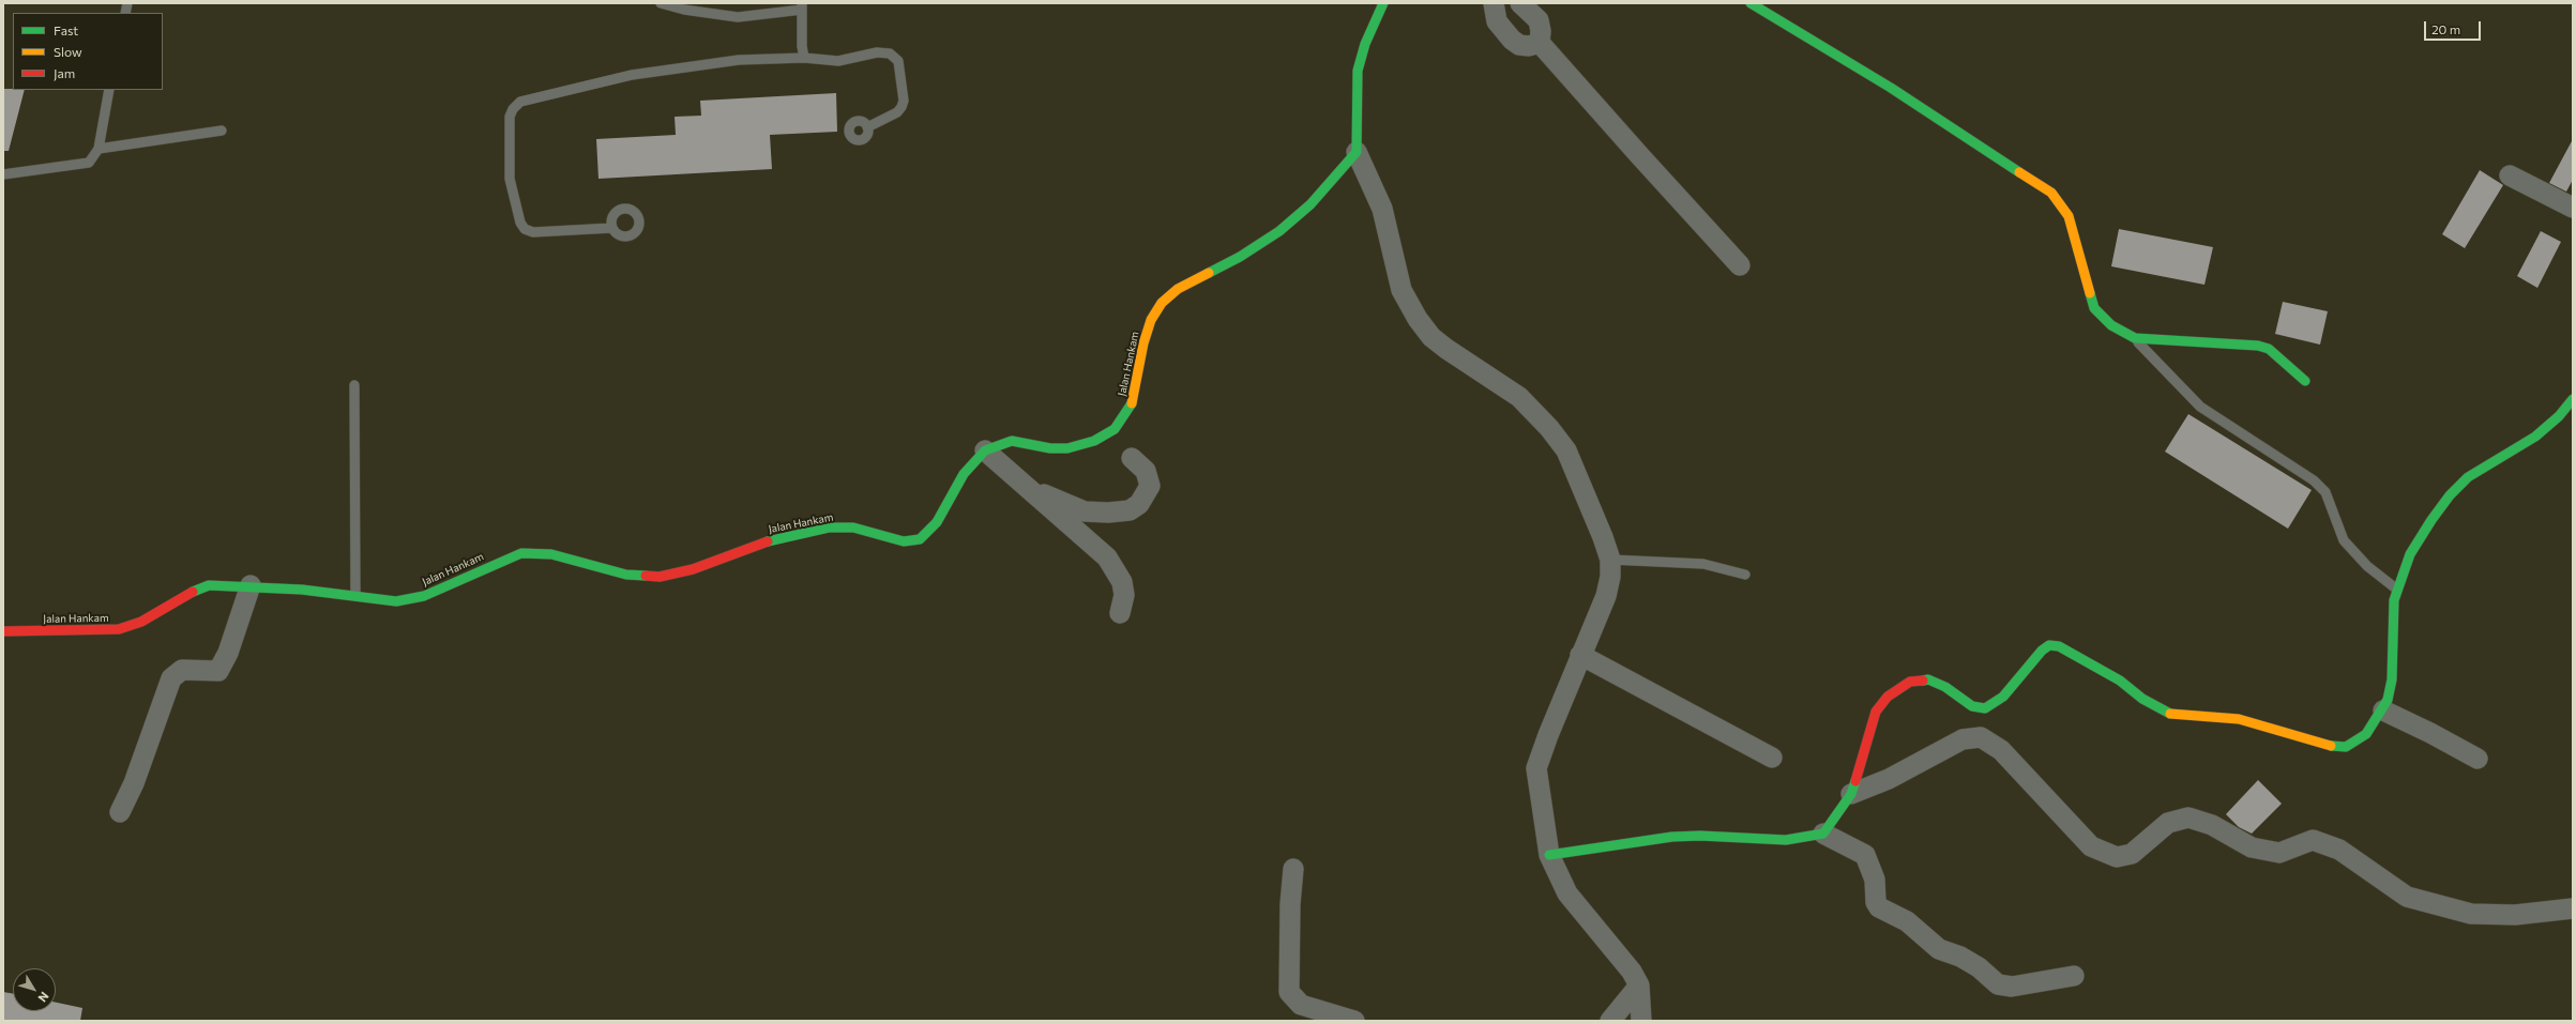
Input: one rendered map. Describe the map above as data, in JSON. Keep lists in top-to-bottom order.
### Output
{
  "streets": {
    "street": ["Jalan Hankam"]
  },
  "legend": ["Fast", "Slow", "Jam"],
  "scale_bar": "20 m",
  "north": "bottom right"
}
